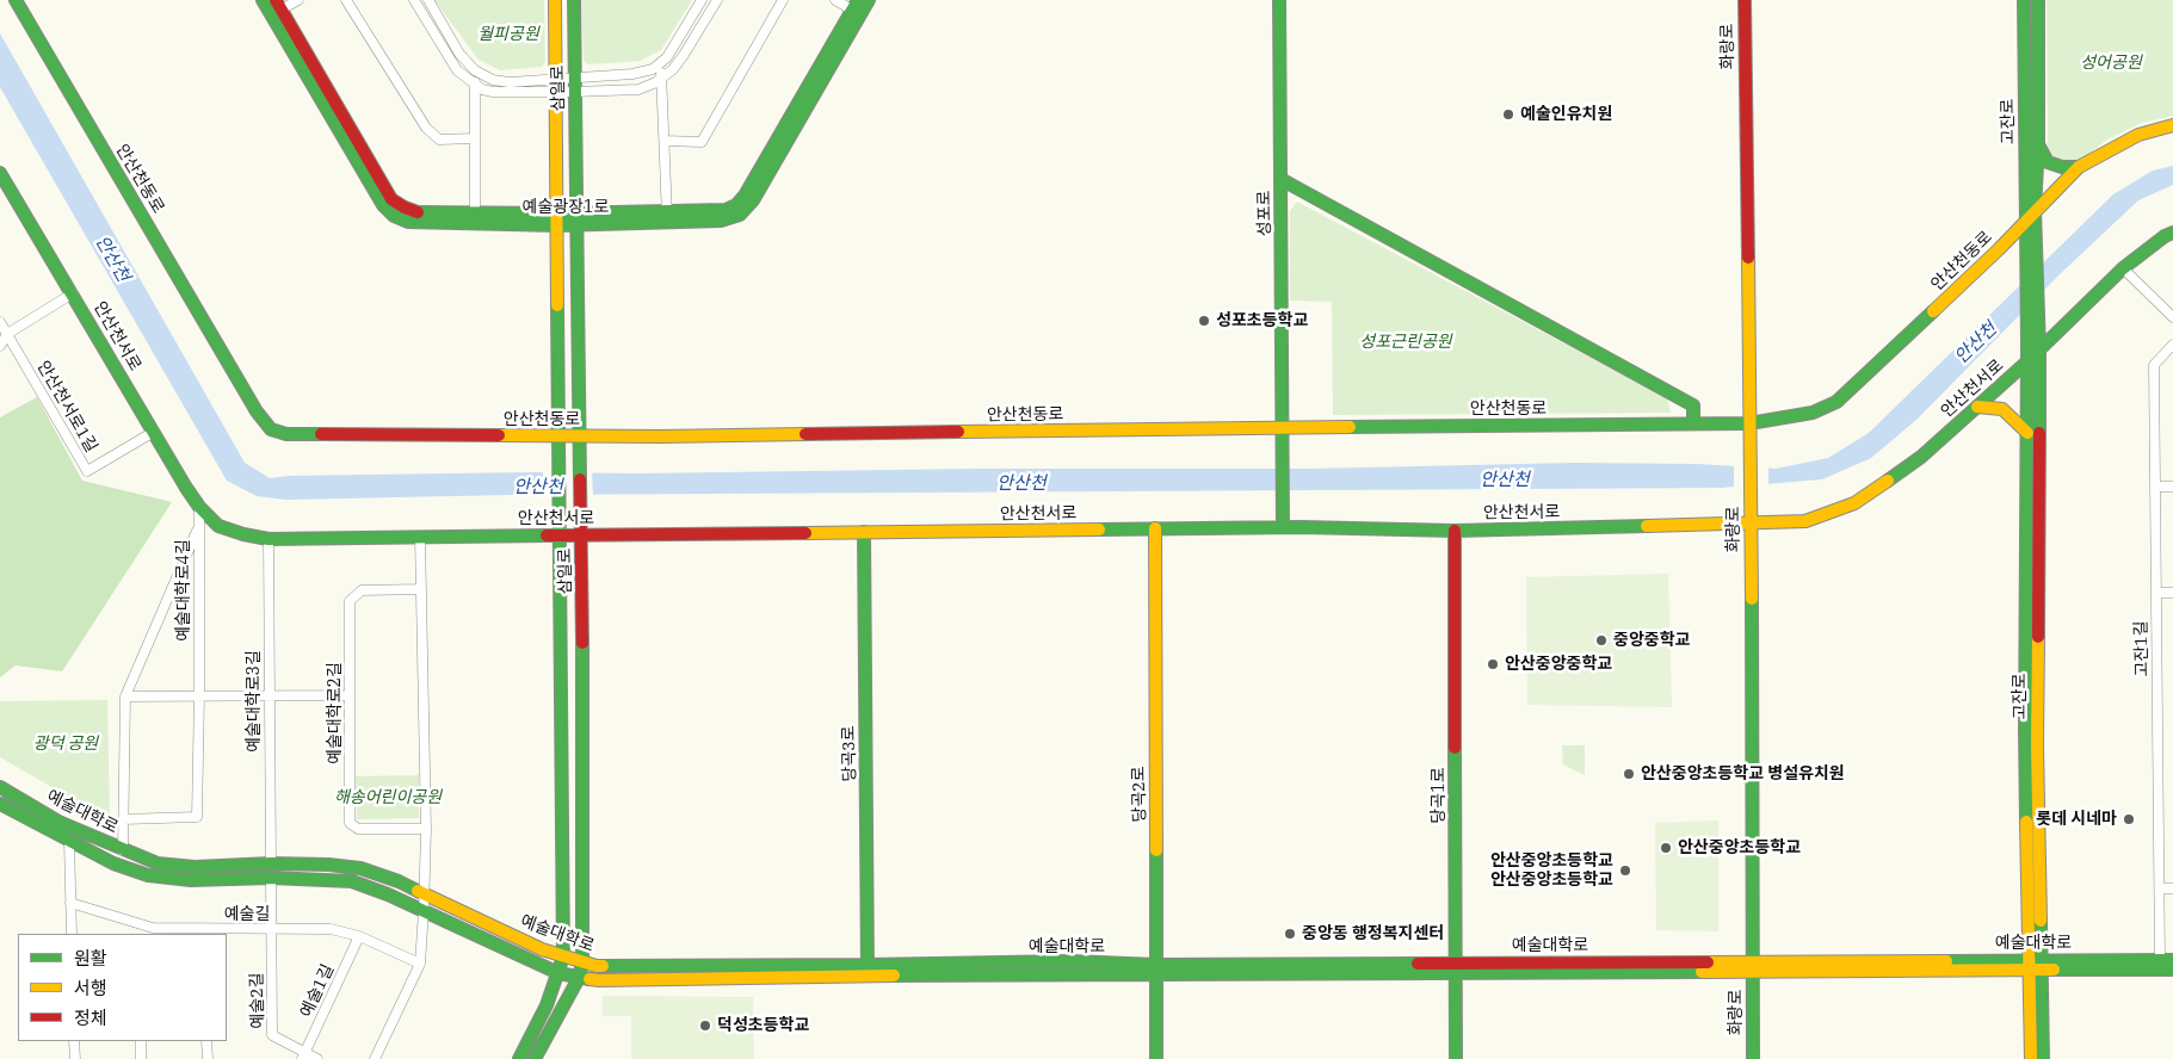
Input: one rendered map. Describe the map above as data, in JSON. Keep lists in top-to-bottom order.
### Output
{
  "streets": {
    "street": [
      "화랑로",
      "삼일로",
      "고잔로",
      "안산천동로",
      "예술광장1로",
      "성포로",
      "안산천서로",
      "안산천서로1길",
      "예술대학로4길",
      "고잔1길",
      "예술대학로3길",
      "예술대학로2길",
      "당곡3로",
      "당곡2로",
      "당곡1로",
      "예술대학로",
      "예술길",
      "예술1길",
      "예술2길"
    ]
  },
  "crossings": [
    ["화랑로", "안산천동로"],
    ["화랑로", "안산천서로"],
    ["화랑로", "예술대학로"],
    ["삼일로", "안산천동로"],
    ["삼일로", "예술광장1로"],
    ["삼일로", "안산천서로"],
    ["삼일로", "예술대학로"],
    ["고잔로", "안산천동로"],
    ["고잔로", "안산천서로"],
    ["고잔로", "예술대학로"],
    ["안산천동로", "성포로"],
    ["성포로", "안산천서로"],
    ["안산천서로", "안산천서로1길"],
    ["안산천서로", "예술대학로3길"],
    ["안산천서로", "당곡3로"],
    ["안산천서로", "당곡2로"],
    ["안산천서로", "당곡1로"],
    ["예술대학로4길", "예술대학로"],
    ["고잔1길", "예술대학로"],
    ["예술대학로3길", "예술대학로"],
    ["당곡3로", "예술대학로"],
    ["당곡2로", "예술대학로"],
    ["당곡1로", "예술대학로"],
    ["예술길", "예술1길"],
    ["예술길", "예술2길"],
    ["예술1길", "예술2길"]
  ],
  "water": ["안산천"],
  "parks": [
    "월피공원",
    "성어공원",
    "성포근린공원",
    "광덕 공원",
    "해송어린이공원"
  ],
  "places": [
    "예술인유치원",
    "성포초등학교",
    "중앙중학교",
    "안산중앙중학교",
    "안산중앙초등학교 병설유치원",
    "롯데 시네마",
    "안산중앙초등학교",
    "안산중앙초등학교 안산중앙초등학교",
    "중앙동 행정복지센터",
    "덕성초등학교"
  ],
  "legend": ["원활", "서행", "정체"]
}
